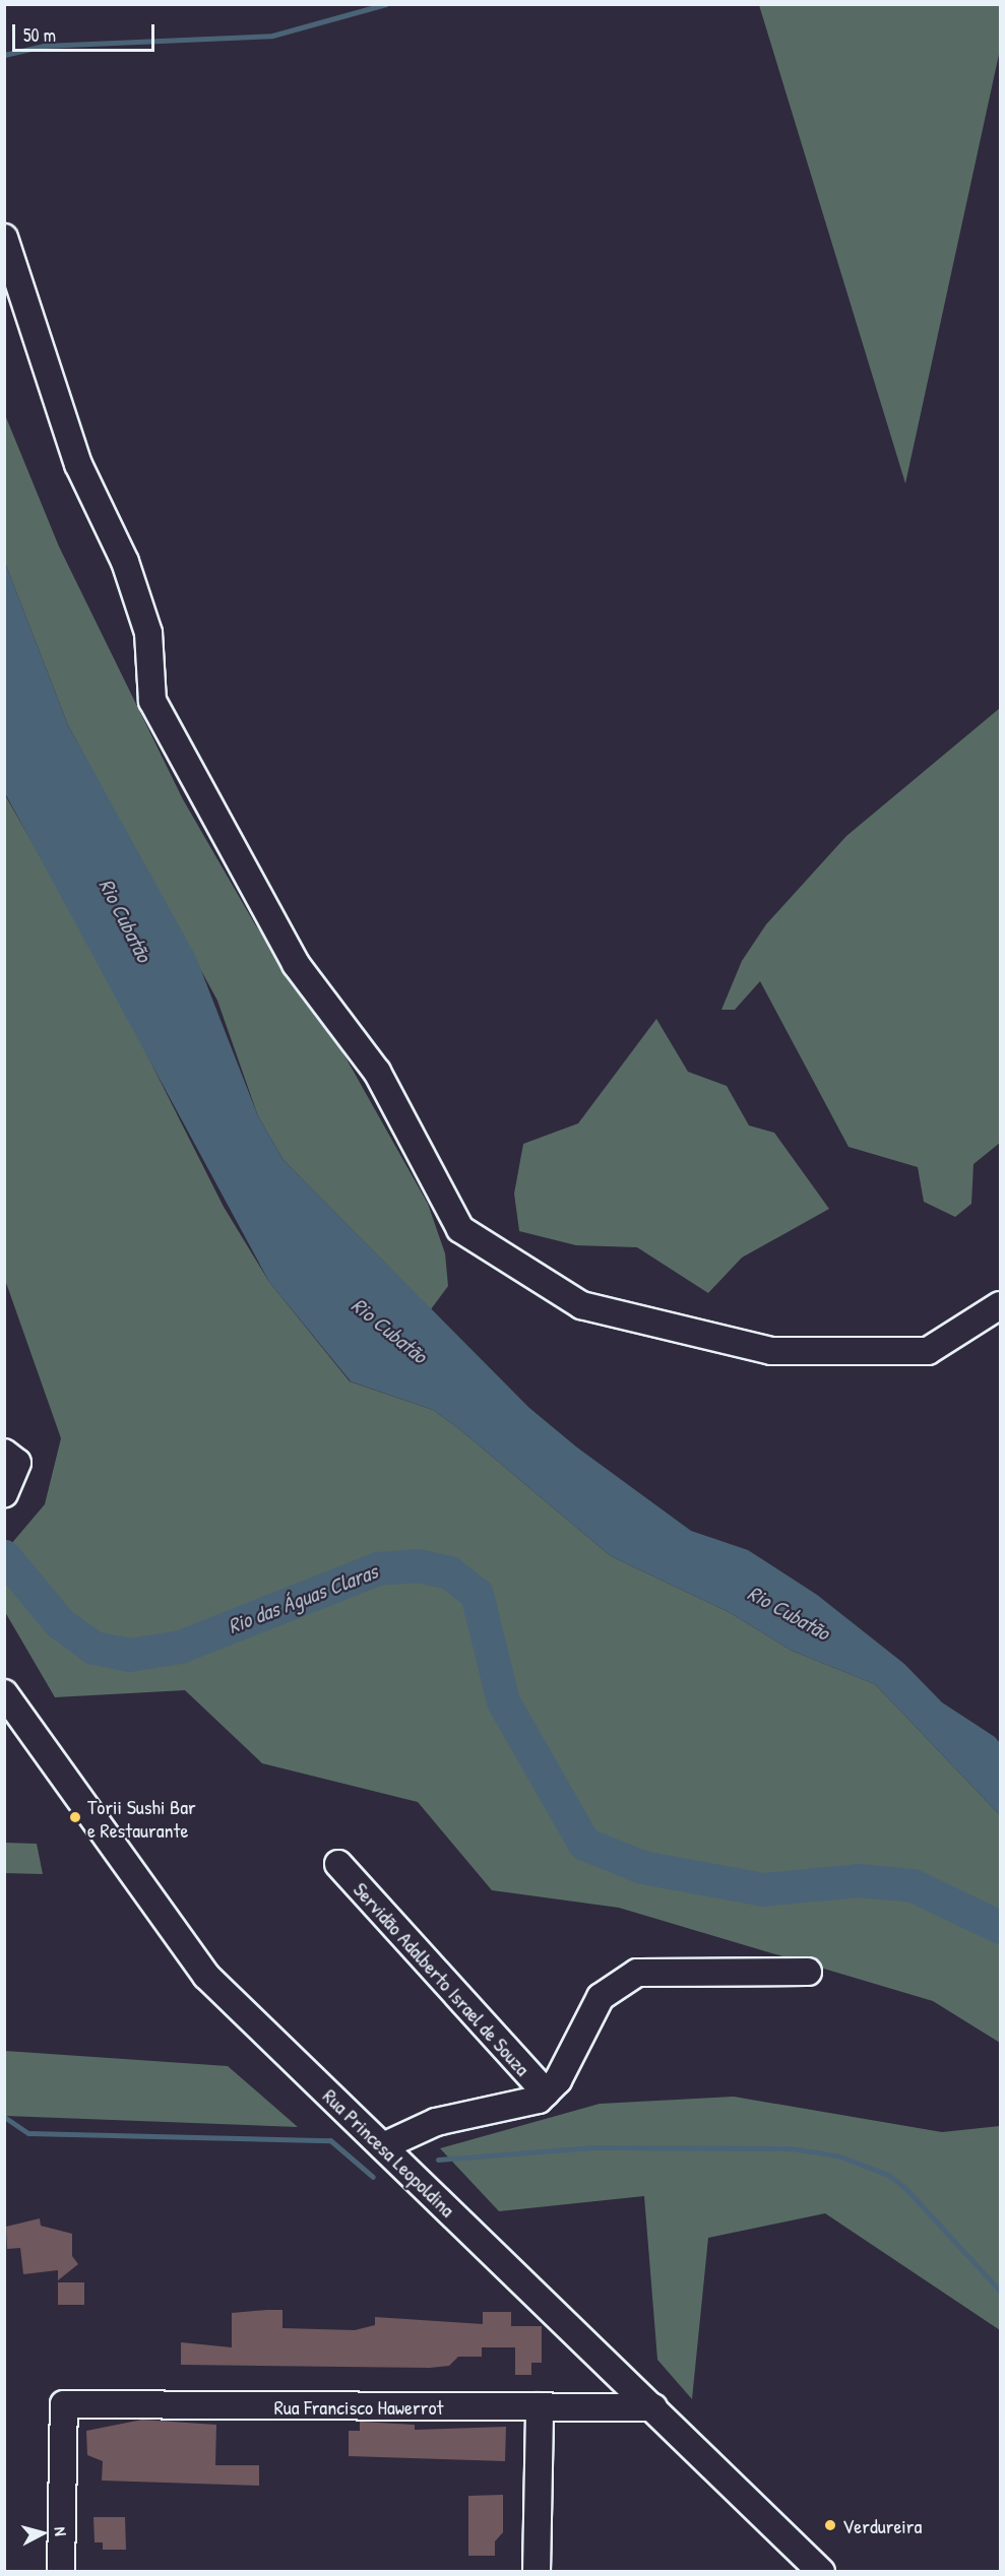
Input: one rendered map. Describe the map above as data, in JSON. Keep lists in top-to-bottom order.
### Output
{
  "streets": {
    "street": ["Servidão Adalberto Israel de Souza", "Rua Princesa Leopoldina", "Rua Francisco Hawerrot"]
  },
  "crossings": [
    ["Rua Princesa Leopoldina", "Rua Francisco Hawerrot"]
  ],
  "water": ["Rio Cubatão", "Rio das Águas Claras"],
  "places": ["Torii Sushi Bar e Restaurante", "Verdureira"],
  "scale_bar": "50 m",
  "north": "right"
}
